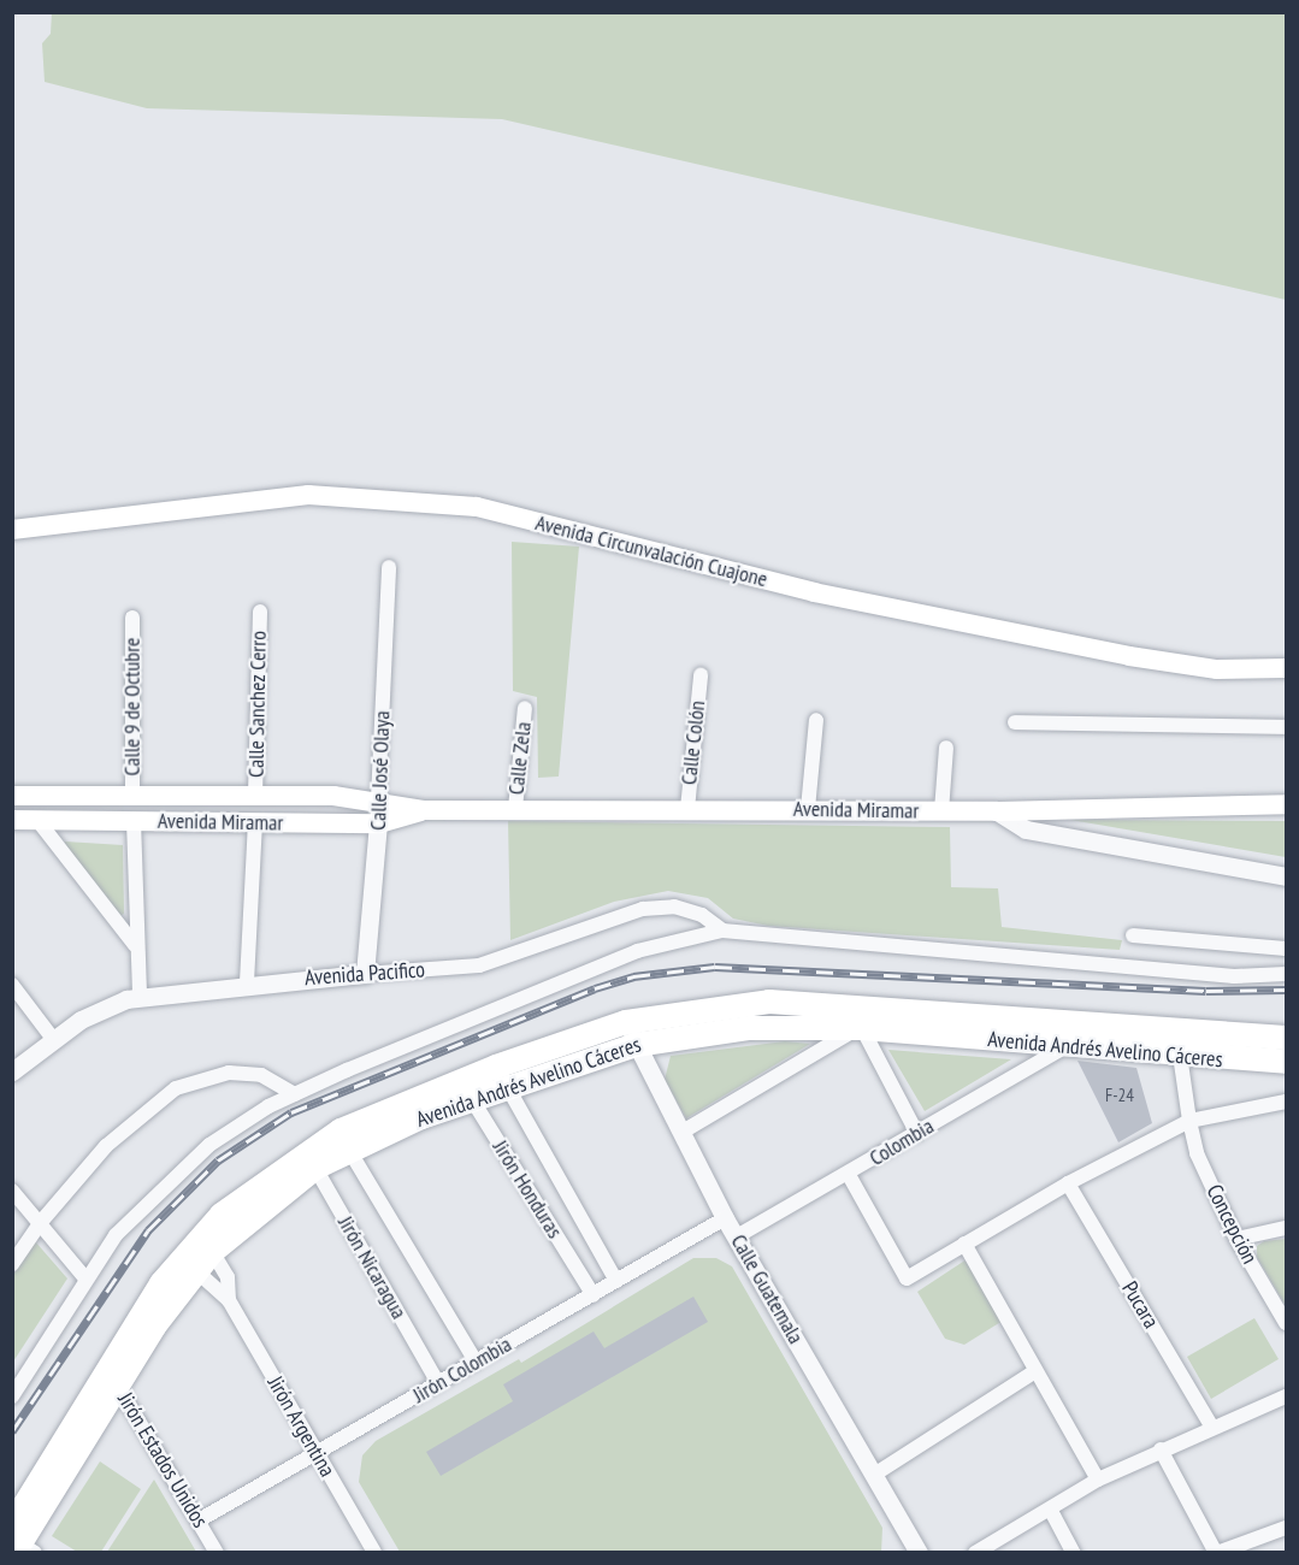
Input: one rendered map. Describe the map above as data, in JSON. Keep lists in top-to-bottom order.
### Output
{
  "streets": {
    "highway": ["Avenida Andrés Avelino Cáceres"],
    "main road": ["Avenida Circunvalación Cuajone", "Avenida Miramar"],
    "street": [
      "Calle Sanchez Cerro",
      "Calle 9 de Octubre",
      "Calle Colón",
      "Calle Zela",
      "Calle José Olaya",
      "Avenida Pacifico",
      "Colombia",
      "Jirón Honduras",
      "Concepción",
      "Jirón Nicaragua",
      "Calle Guatemala",
      "Pucara",
      "Jirón Colombia",
      "Jirón Argentina",
      "Jirón Estados Unidos"
    ]
  },
  "crossings": [
    ["Calle Sanchez Cerro", "Avenida Miramar"],
    ["Calle 9 de Octubre", "Avenida Miramar"],
    ["Calle Colón", "Avenida Miramar"],
    ["Calle Zela", "Avenida Miramar"],
    ["Calle José Olaya", "Avenida Miramar"],
    ["Calle José Olaya", "Avenida Pacifico"],
    ["Avenida Andrés Avelino Cáceres", "Colombia"],
    ["Avenida Andrés Avelino Cáceres", "Jirón Honduras"],
    ["Avenida Andrés Avelino Cáceres", "Concepción"],
    ["Avenida Andrés Avelino Cáceres", "Jirón Nicaragua"],
    ["Avenida Andrés Avelino Cáceres", "Calle Guatemala"],
    ["Avenida Andrés Avelino Cáceres", "Jirón Argentina"],
    ["Avenida Andrés Avelino Cáceres", "Jirón Estados Unidos"],
    ["Colombia", "Calle Guatemala"],
    ["Jirón Honduras", "Jirón Colombia"],
    ["Jirón Nicaragua", "Jirón Colombia"],
    ["Calle Guatemala", "Jirón Colombia"],
    ["Jirón Colombia", "Jirón Argentina"],
    ["Jirón Colombia", "Jirón Estados Unidos"]
  ],
  "house_numbers": ["F-24"]
}
